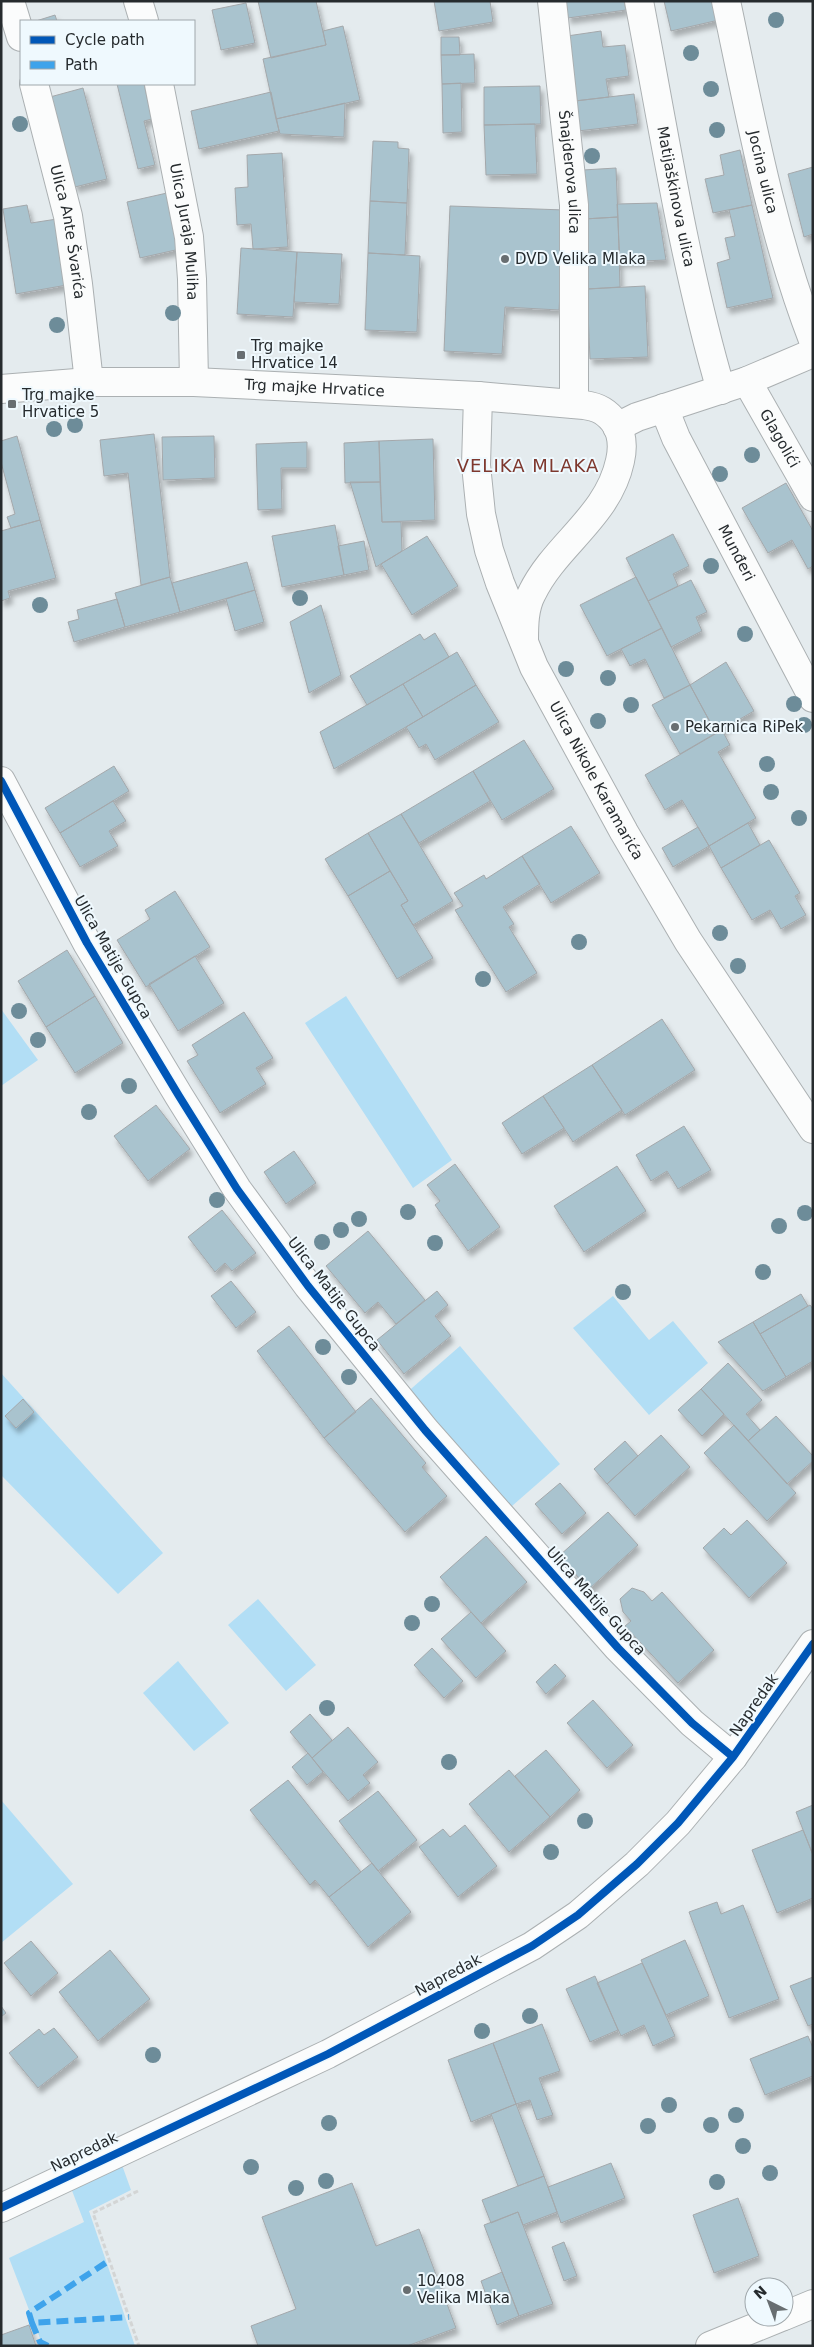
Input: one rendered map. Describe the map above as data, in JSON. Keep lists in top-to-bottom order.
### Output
{
  "streets": {
    "street": [
      "Šnajderova ulica",
      "Jocina ulica",
      "Matijaškinova ulica",
      "Ulica Ante Švarića",
      "Ulica Juraja Muliha",
      "Trg majke Hrvatice",
      "Glagolići",
      "Munđeri",
      "Ulica Nikole Karamarića",
      "Ulica Matije Gupca",
      "Napredak"
    ]
  },
  "crossings": [
    ["Šnajderova ulica", "Trg majke Hrvatice"],
    ["Ulica Ante Švarića", "Trg majke Hrvatice"],
    ["Ulica Juraja Muliha", "Trg majke Hrvatice"],
    ["Trg majke Hrvatice", "Ulica Nikole Karamarića"],
    ["Ulica Matije Gupca", "Napredak"]
  ],
  "districts": ["VELIKA MLAKA"],
  "places": {
    "other": ["DVD Velika Mlaka", "Pekarnica RiPek", "10408 Velika Mlaka"],
    "transit": ["Trg majke Hrvatice 14", "Trg majke Hrvatice 5"]
  },
  "legend": ["Cycle path", "Path"],
  "north": "top left"
}
